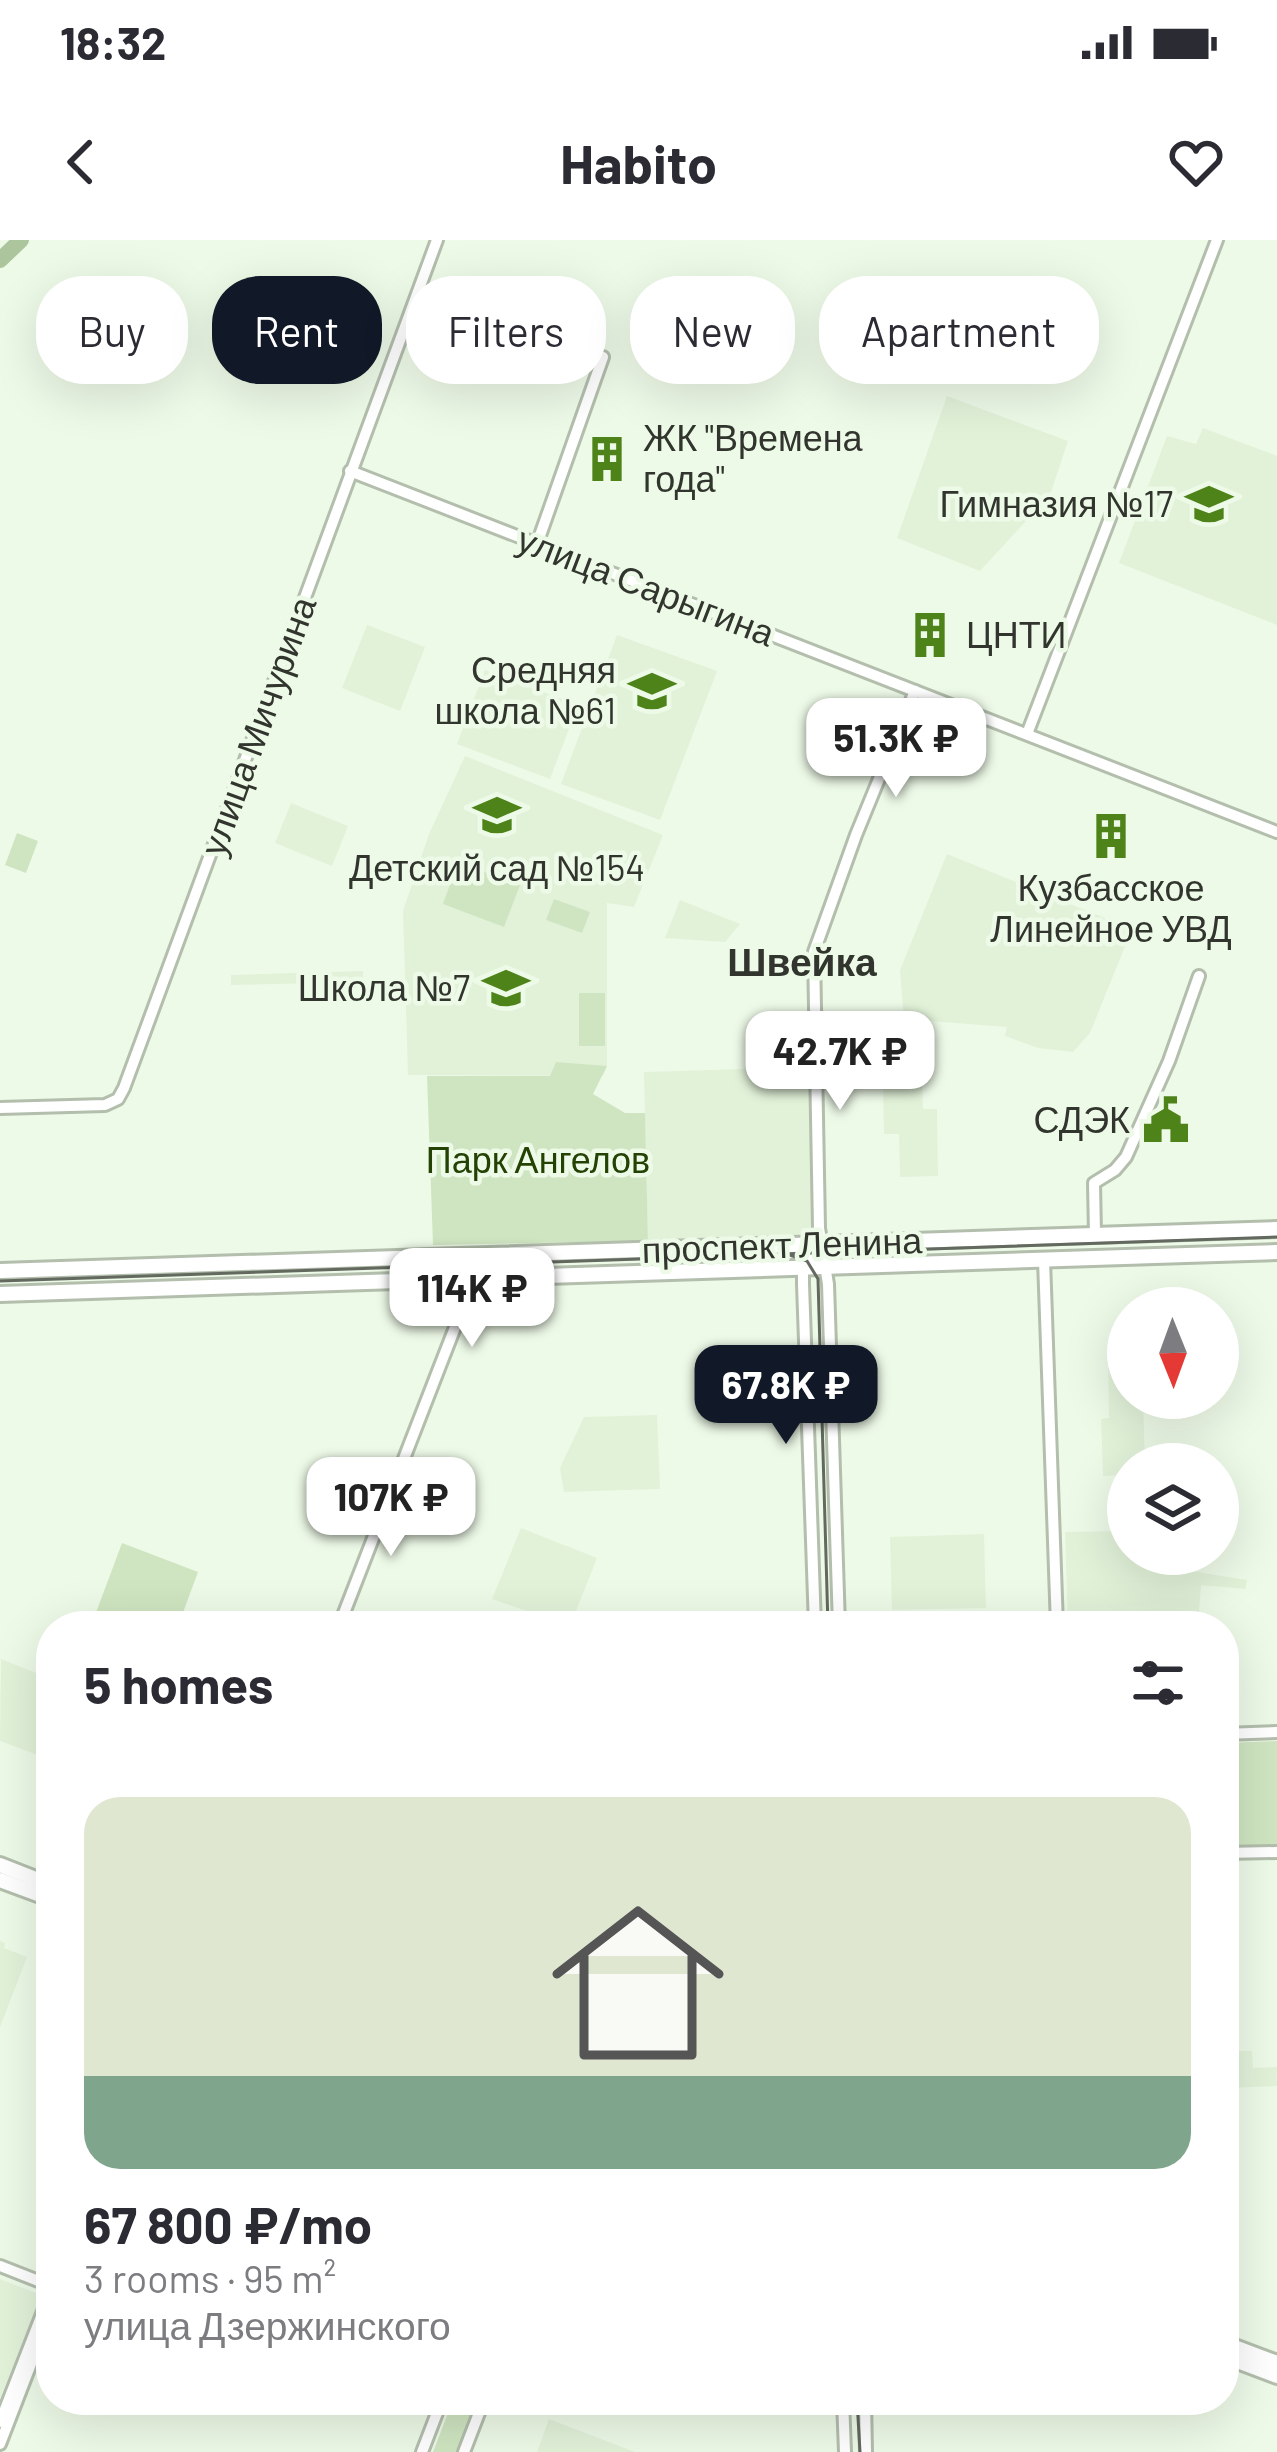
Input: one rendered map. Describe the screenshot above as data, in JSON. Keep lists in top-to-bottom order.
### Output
{
  "streets": {
    "main road": ["проспект Ленина"],
    "street": ["улица Сарыгина", "улица Мичурина"]
  },
  "crossings": [
    ["улица Сарыгина", "улица Мичурина"]
  ],
  "districts": ["Швейка"],
  "parks": ["Парк Ангелов"],
  "places": {
    "building": ["ЖК \"Времена года\"", "ЦНТИ", "Кузбасское Линейное УВД"],
    "school or university": [
      "Гимназия №17",
      "Средняя школа №61",
      "Детский сад №154",
      "Школа №7"
    ],
    "public building": ["СДЭК"]
  },
  "north": "bottom",
  "page": {
    "status": "18:32",
    "header": "Habito",
    "chip": [
      "Buy",
      "Rent",
      "Filters",
      "New",
      "Apartment"
    ],
    "price": [
      "51.3K ₽",
      "42.7K ₽",
      "114K ₽",
      "67.8K ₽",
      "107K ₽"
    ],
    "heading": "5 homes",
    "list": [
      {
        "name": "67 800 ₽/mo",
        "note": "3 rooms · 95 m² · улица Дзержинского"
      }
    ]
  }
}
